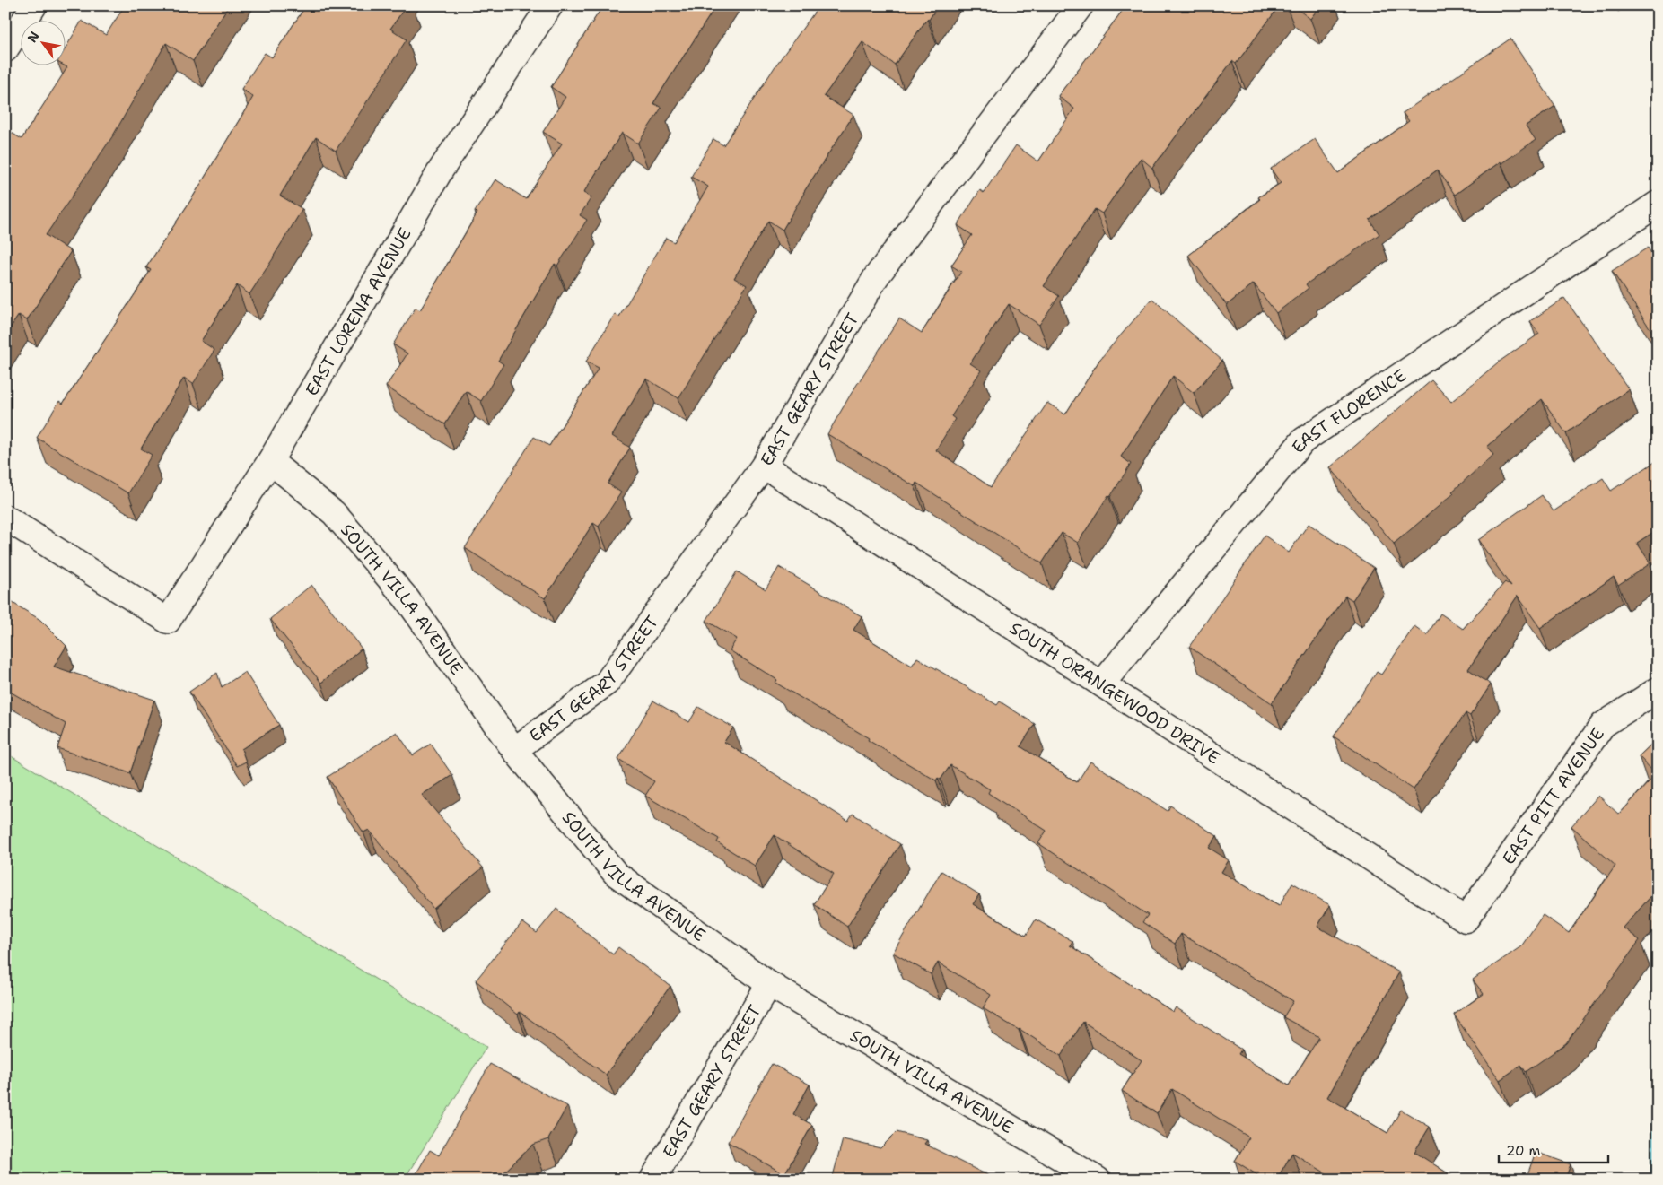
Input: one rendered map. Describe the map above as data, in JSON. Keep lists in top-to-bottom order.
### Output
{
  "streets": {
    "street": [
      "EAST LORENA AVENUE",
      "EAST GEARY STREET",
      "EAST FLORENCE",
      "SOUTH VILLA AVENUE",
      "SOUTH ORANGEWOOD DRIVE",
      "EAST PITT AVENUE"
    ]
  },
  "crossings": [
    ["EAST LORENA AVENUE", "SOUTH VILLA AVENUE"],
    ["EAST GEARY STREET", "SOUTH VILLA AVENUE"],
    ["EAST GEARY STREET", "SOUTH ORANGEWOOD DRIVE"],
    ["EAST FLORENCE", "SOUTH ORANGEWOOD DRIVE"],
    ["SOUTH ORANGEWOOD DRIVE", "EAST PITT AVENUE"]
  ],
  "scale_bar": "20 m",
  "north": "top left"
}
